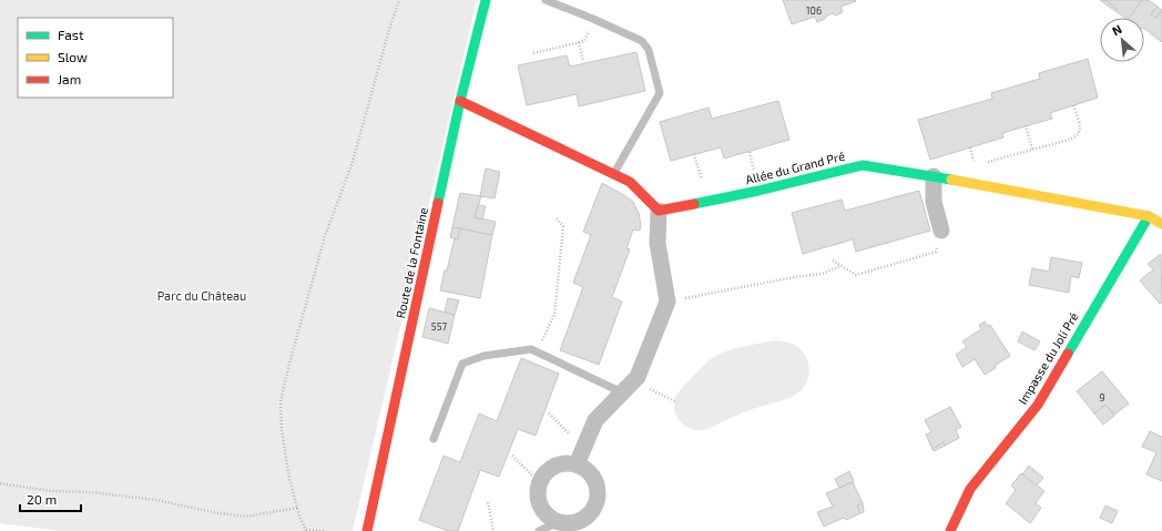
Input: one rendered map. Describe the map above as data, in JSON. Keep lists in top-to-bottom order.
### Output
{
  "streets": {
    "street": ["Allée du Grand Pré", "Route de la Fontaine", "Impasse du Joli Pré"]
  },
  "crossings": [
    ["Allée du Grand Pré", "Impasse du Joli Pré"]
  ],
  "parks": ["Parc du Château"],
  "house_numbers": ["106", "557", "9"],
  "legend": ["Fast", "Slow", "Jam"],
  "scale_bar": "20 m",
  "north": "top left"
}
